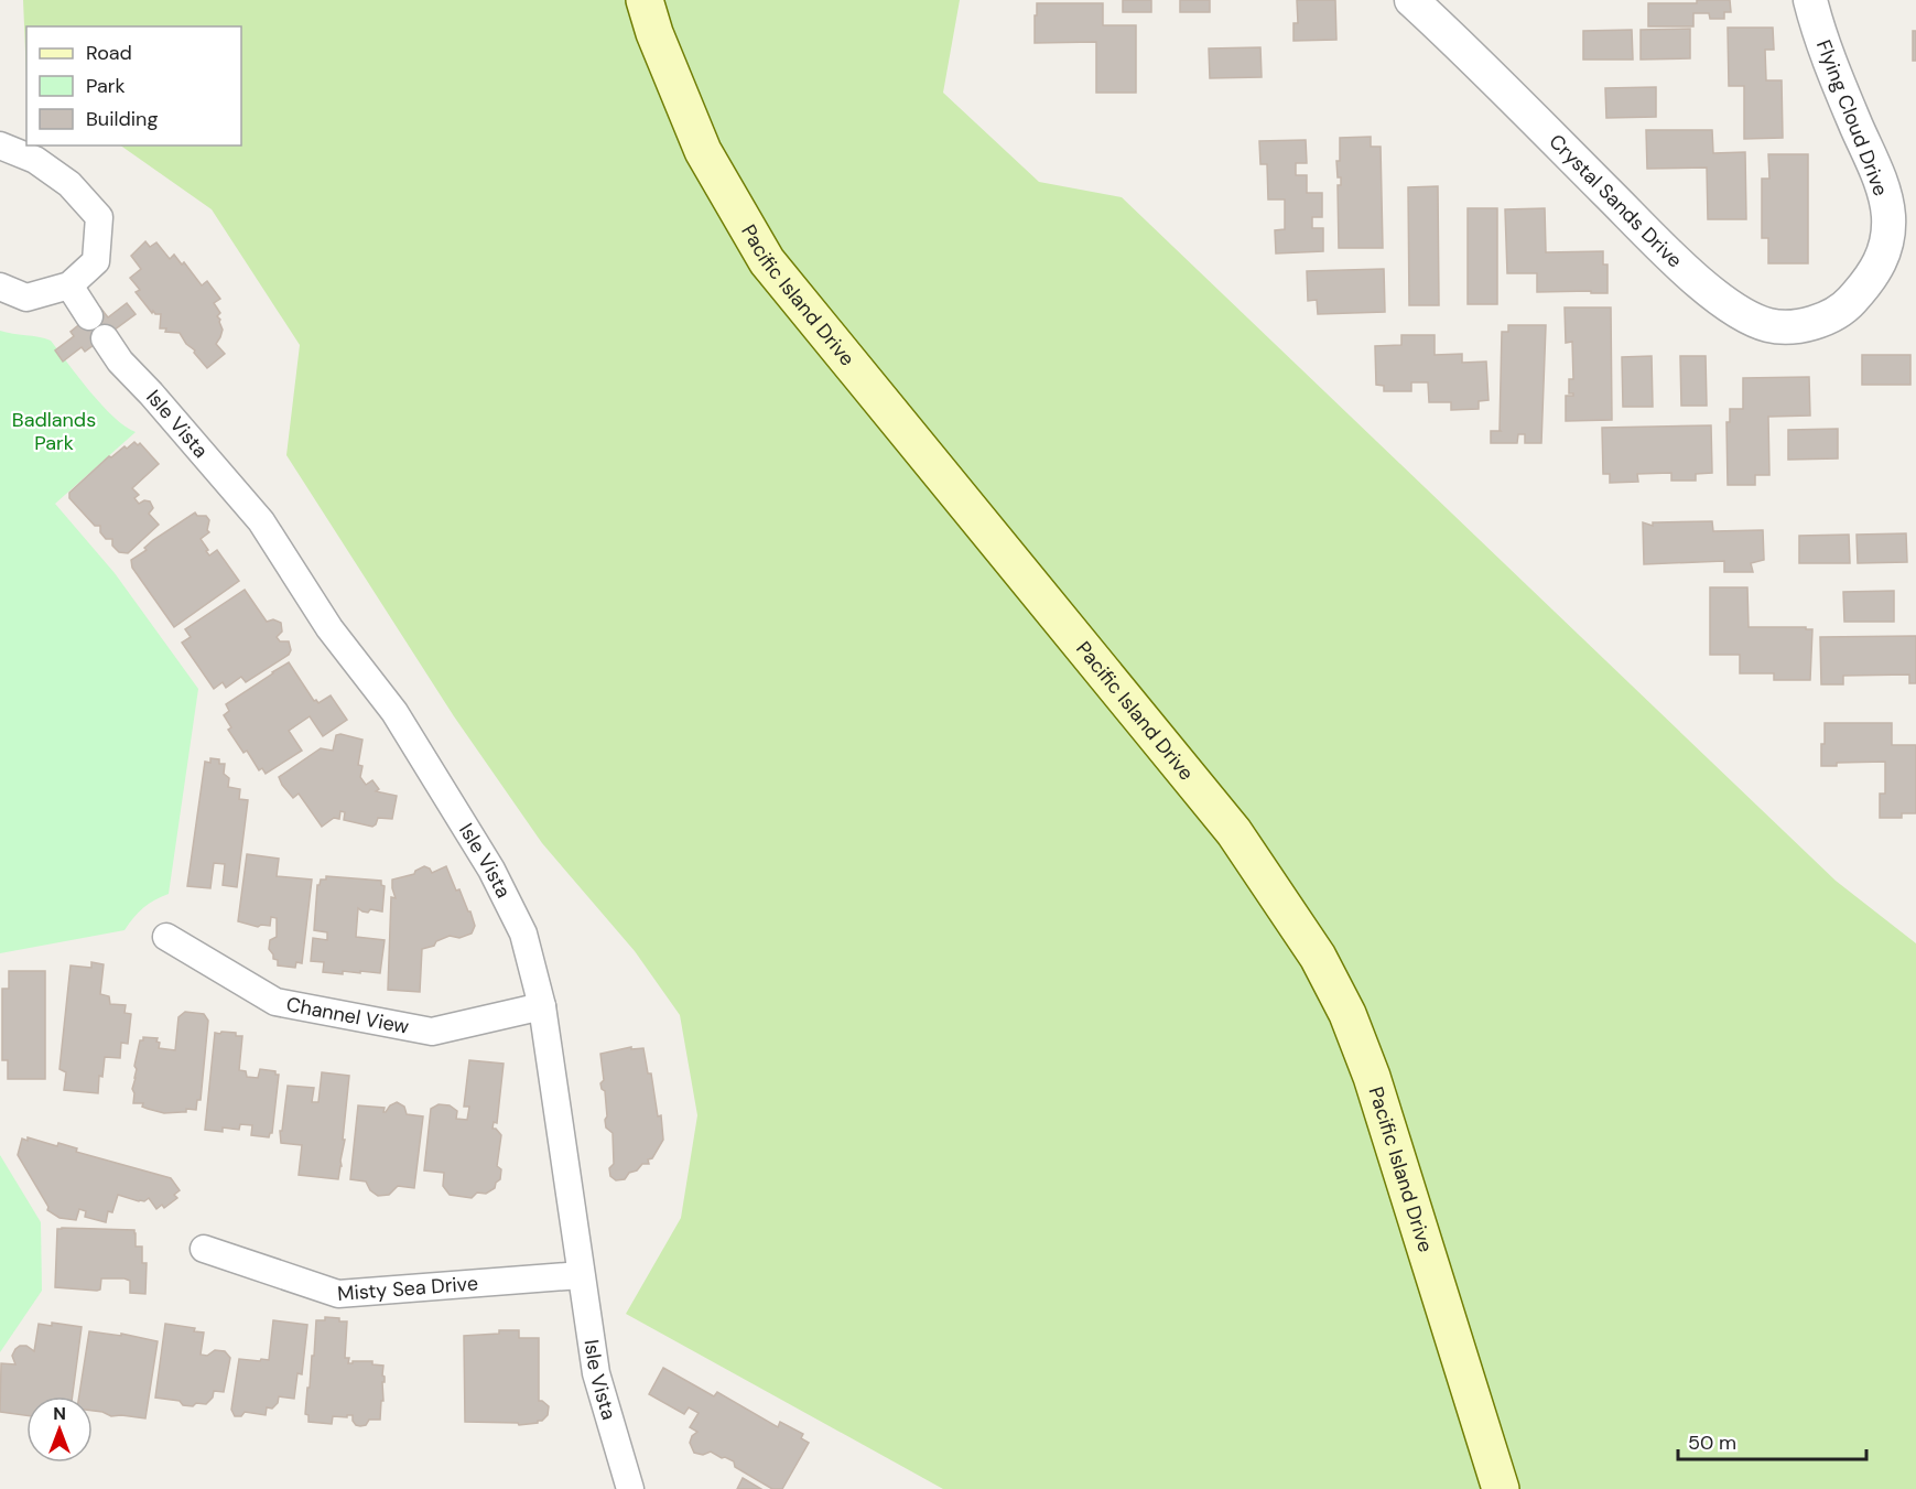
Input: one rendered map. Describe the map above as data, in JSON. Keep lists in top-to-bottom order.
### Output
{
  "streets": {
    "main road": ["Pacific Island Drive"],
    "street": [
      "Flying Cloud Drive",
      "Crystal Sands Drive",
      "Isle Vista",
      "Channel View",
      "Misty Sea Drive"
    ]
  },
  "crossings": [
    ["Flying Cloud Drive", "Crystal Sands Drive"],
    ["Isle Vista", "Channel View"],
    ["Isle Vista", "Misty Sea Drive"]
  ],
  "parks": ["Badlands Park"],
  "legend": ["Road", "Park", "Building"],
  "scale_bar": "50 m",
  "north": "top"
}
